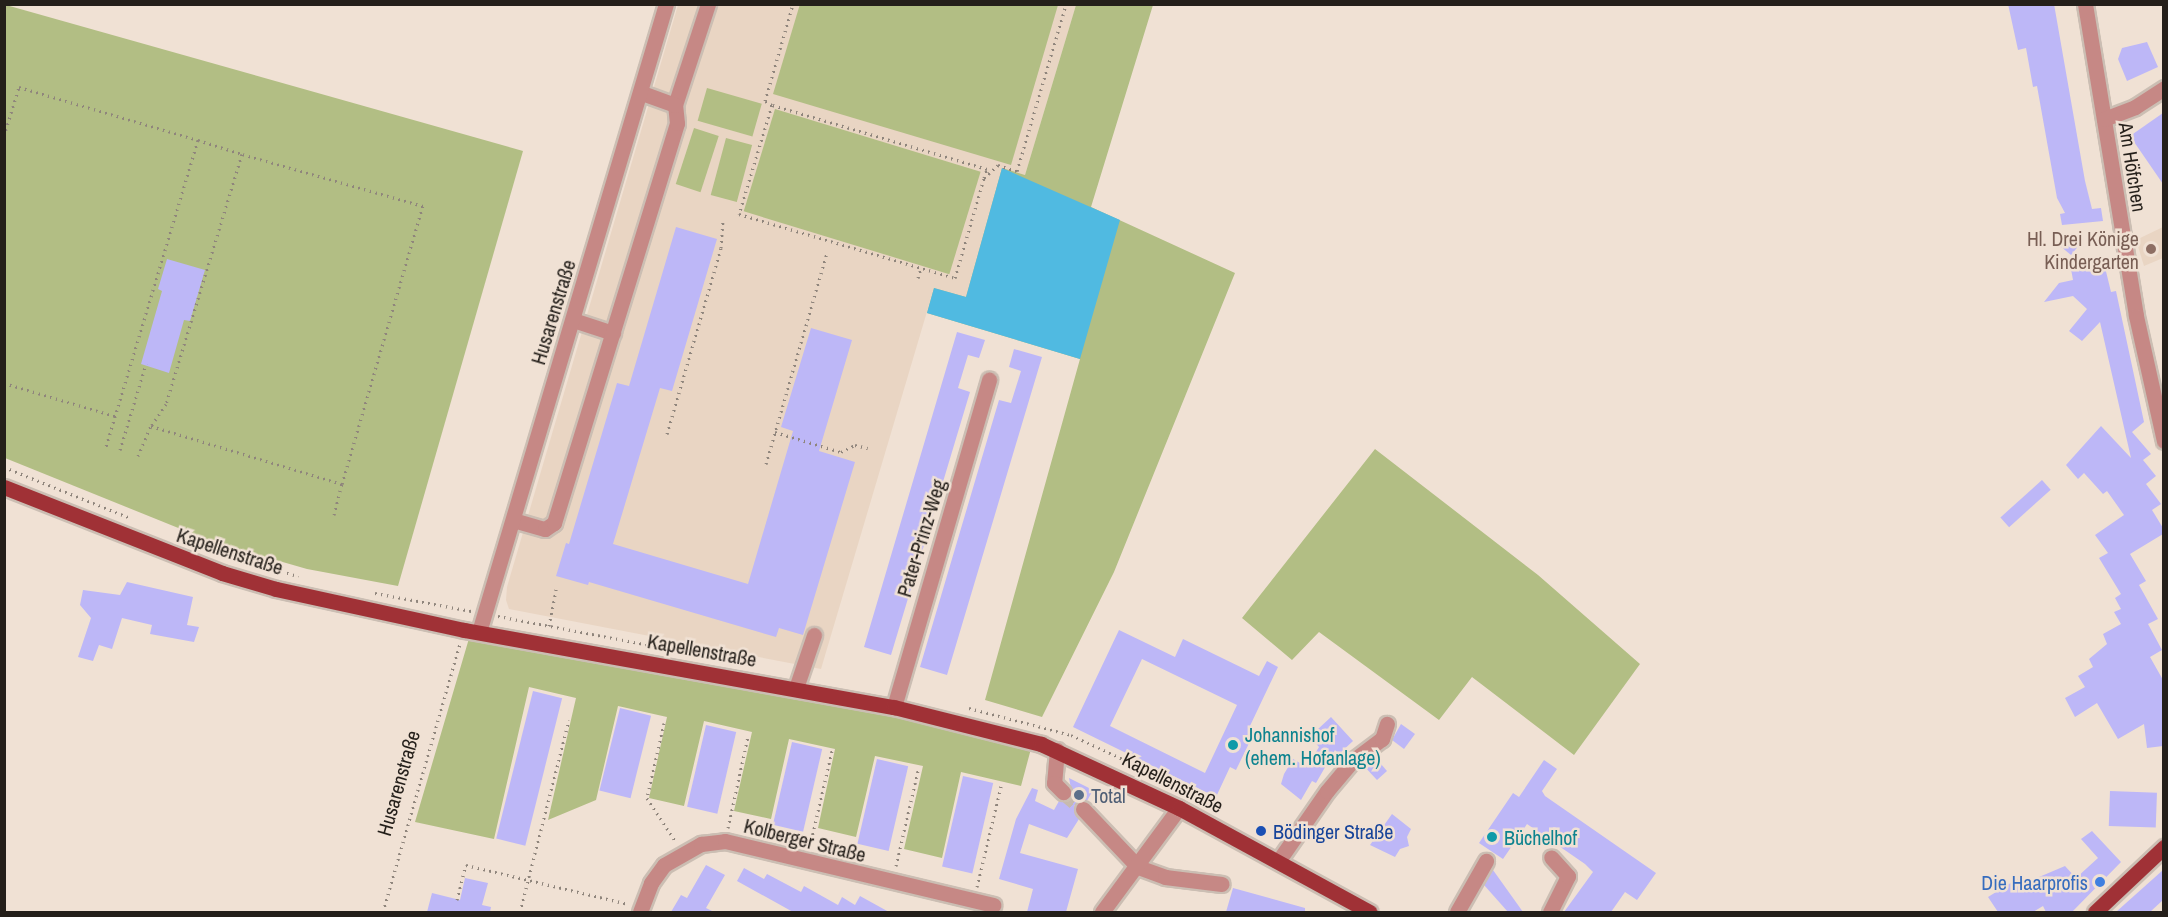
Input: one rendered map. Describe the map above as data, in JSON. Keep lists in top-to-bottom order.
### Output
{
  "streets": {
    "main road": ["Kapellenstraße"],
    "street": [
      "Am Höfchen",
      "Husarenstraße",
      "Pater-Prinz-Weg",
      "Kolberger Straße"
    ]
  },
  "crossings": [
    ["Husarenstraße", "Kapellenstraße"],
    ["Pater-Prinz-Weg", "Kapellenstraße"]
  ],
  "places": [
    "Hl. Drei Könige Kindergarten",
    "Johannishof (ehem. Hofanlage)",
    "Total",
    "Bödinger Straße",
    "Büchelhof",
    "Die Haarprofis"
  ]
}
